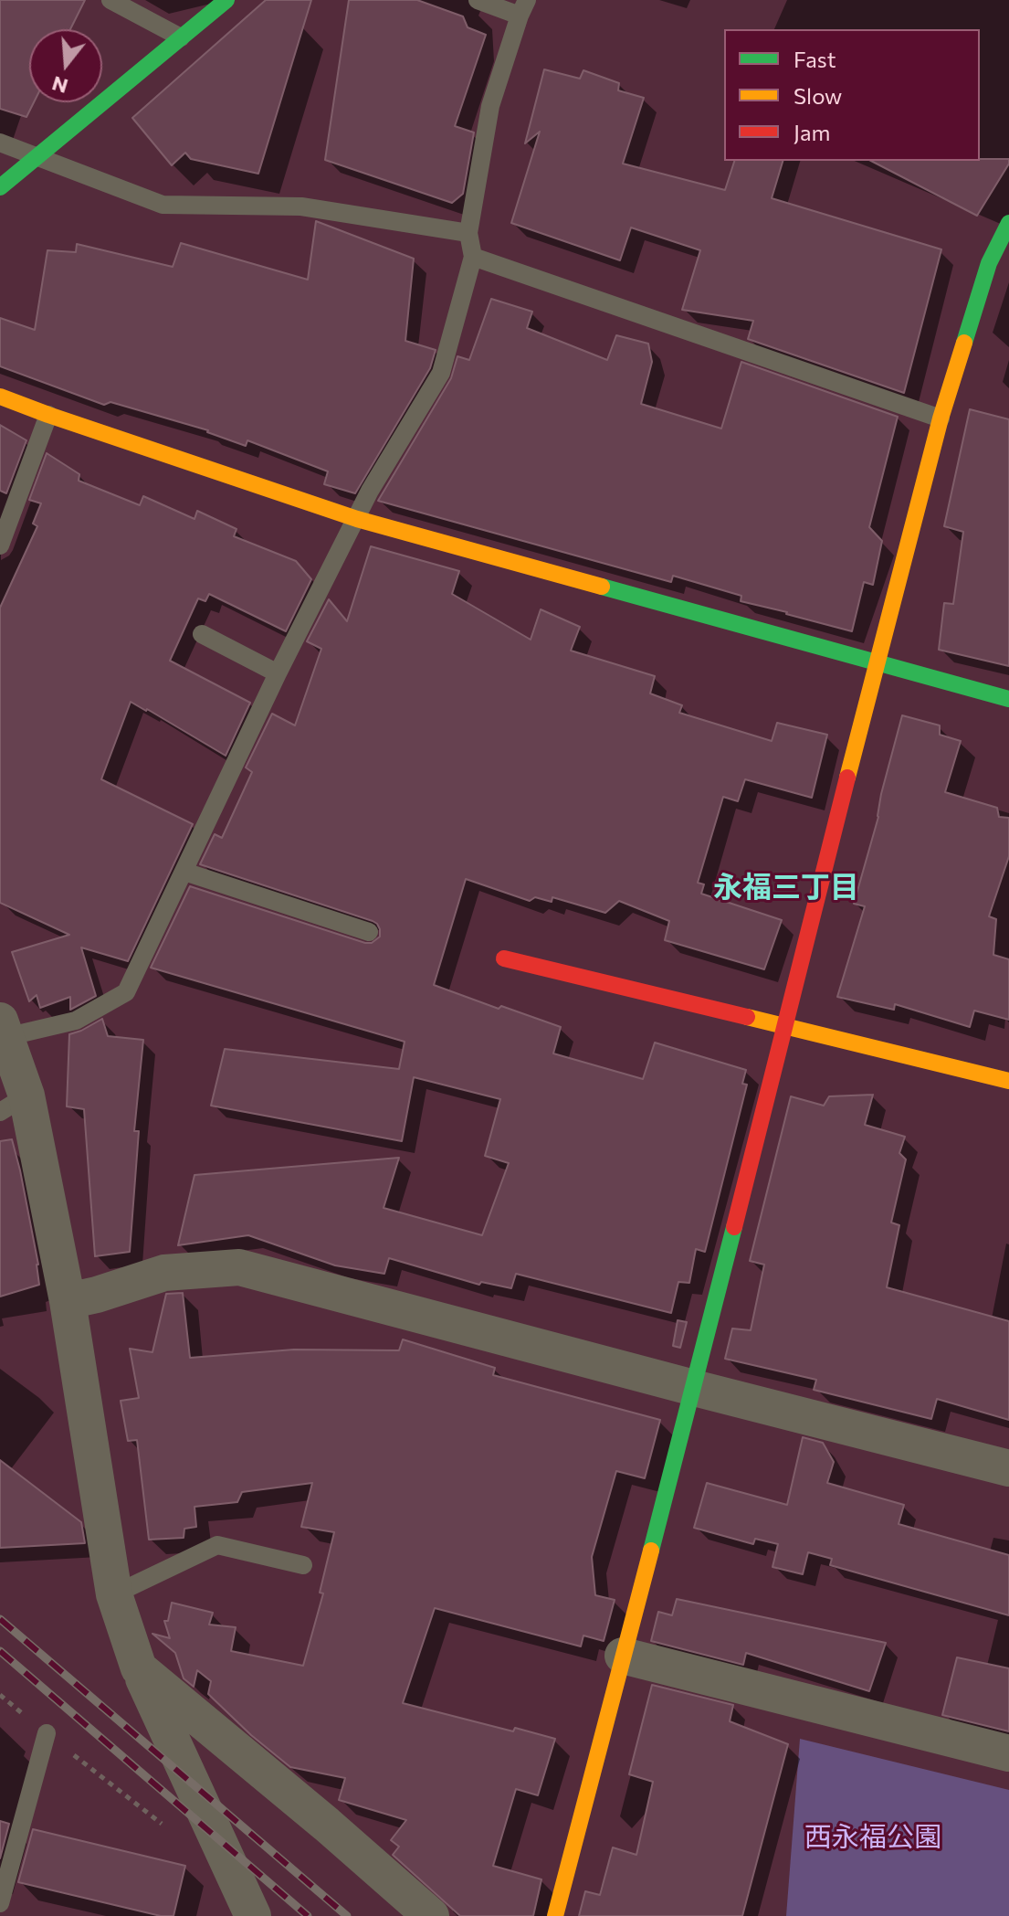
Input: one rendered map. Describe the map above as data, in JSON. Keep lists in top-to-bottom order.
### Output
{
  "districts": ["永福三丁目"],
  "parks": ["西永福公園"],
  "legend": ["Fast", "Slow", "Jam"],
  "north": "bottom"
}
